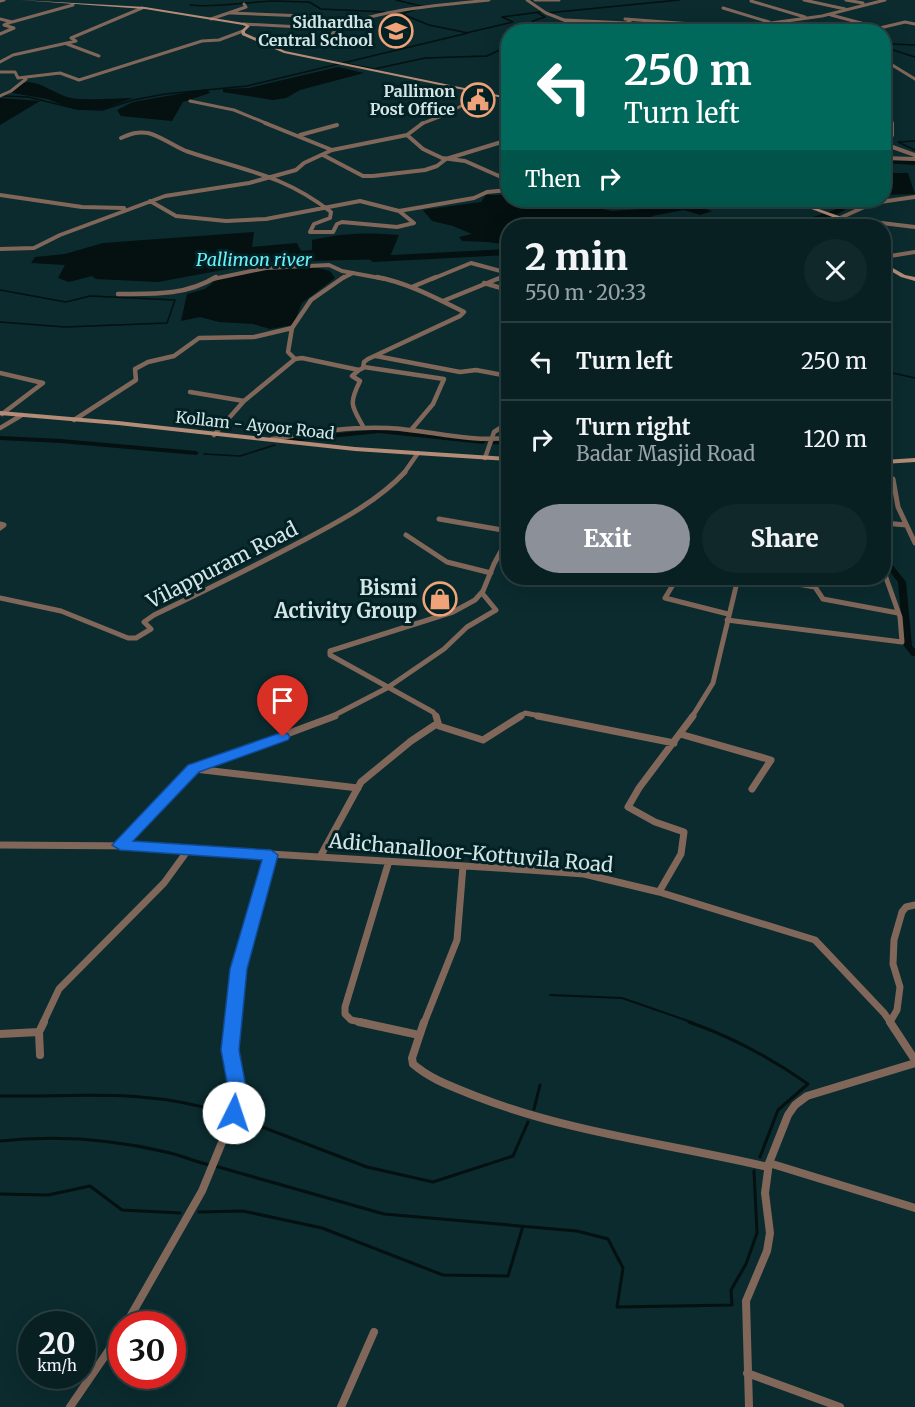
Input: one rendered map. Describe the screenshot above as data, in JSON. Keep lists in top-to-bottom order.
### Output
{
  "streets": {
    "street": ["Kollam - Ayoor Road", "Vilappuram Road", "Adichanalloor-Kottuvila Road"]
  },
  "crossings": [
    ["Kollam - Ayoor Road", "Vilappuram Road"]
  ],
  "water": ["Pallimon river"],
  "places": {
    "school or university": ["Sidhardha Central School"],
    "public building": ["Pallimon Post Office"],
    "shop": ["Bismi Activity Group"]
  },
  "page": {
    "turn": ["250 m", "Turn left"],
    "then": "Then",
    "heading": ["2 min", "550 m · 20:33"],
    "list": [
      {
        "name": "Turn left",
        "value": "250 m"
      },
      {
        "name": "Turn right",
        "note": "Badar Masjid Road",
        "value": "120 m"
      }
    ],
    "buttons": ["Exit", "Share"],
    "speed": "20 km/h",
    "limit": "30"
  }
}
